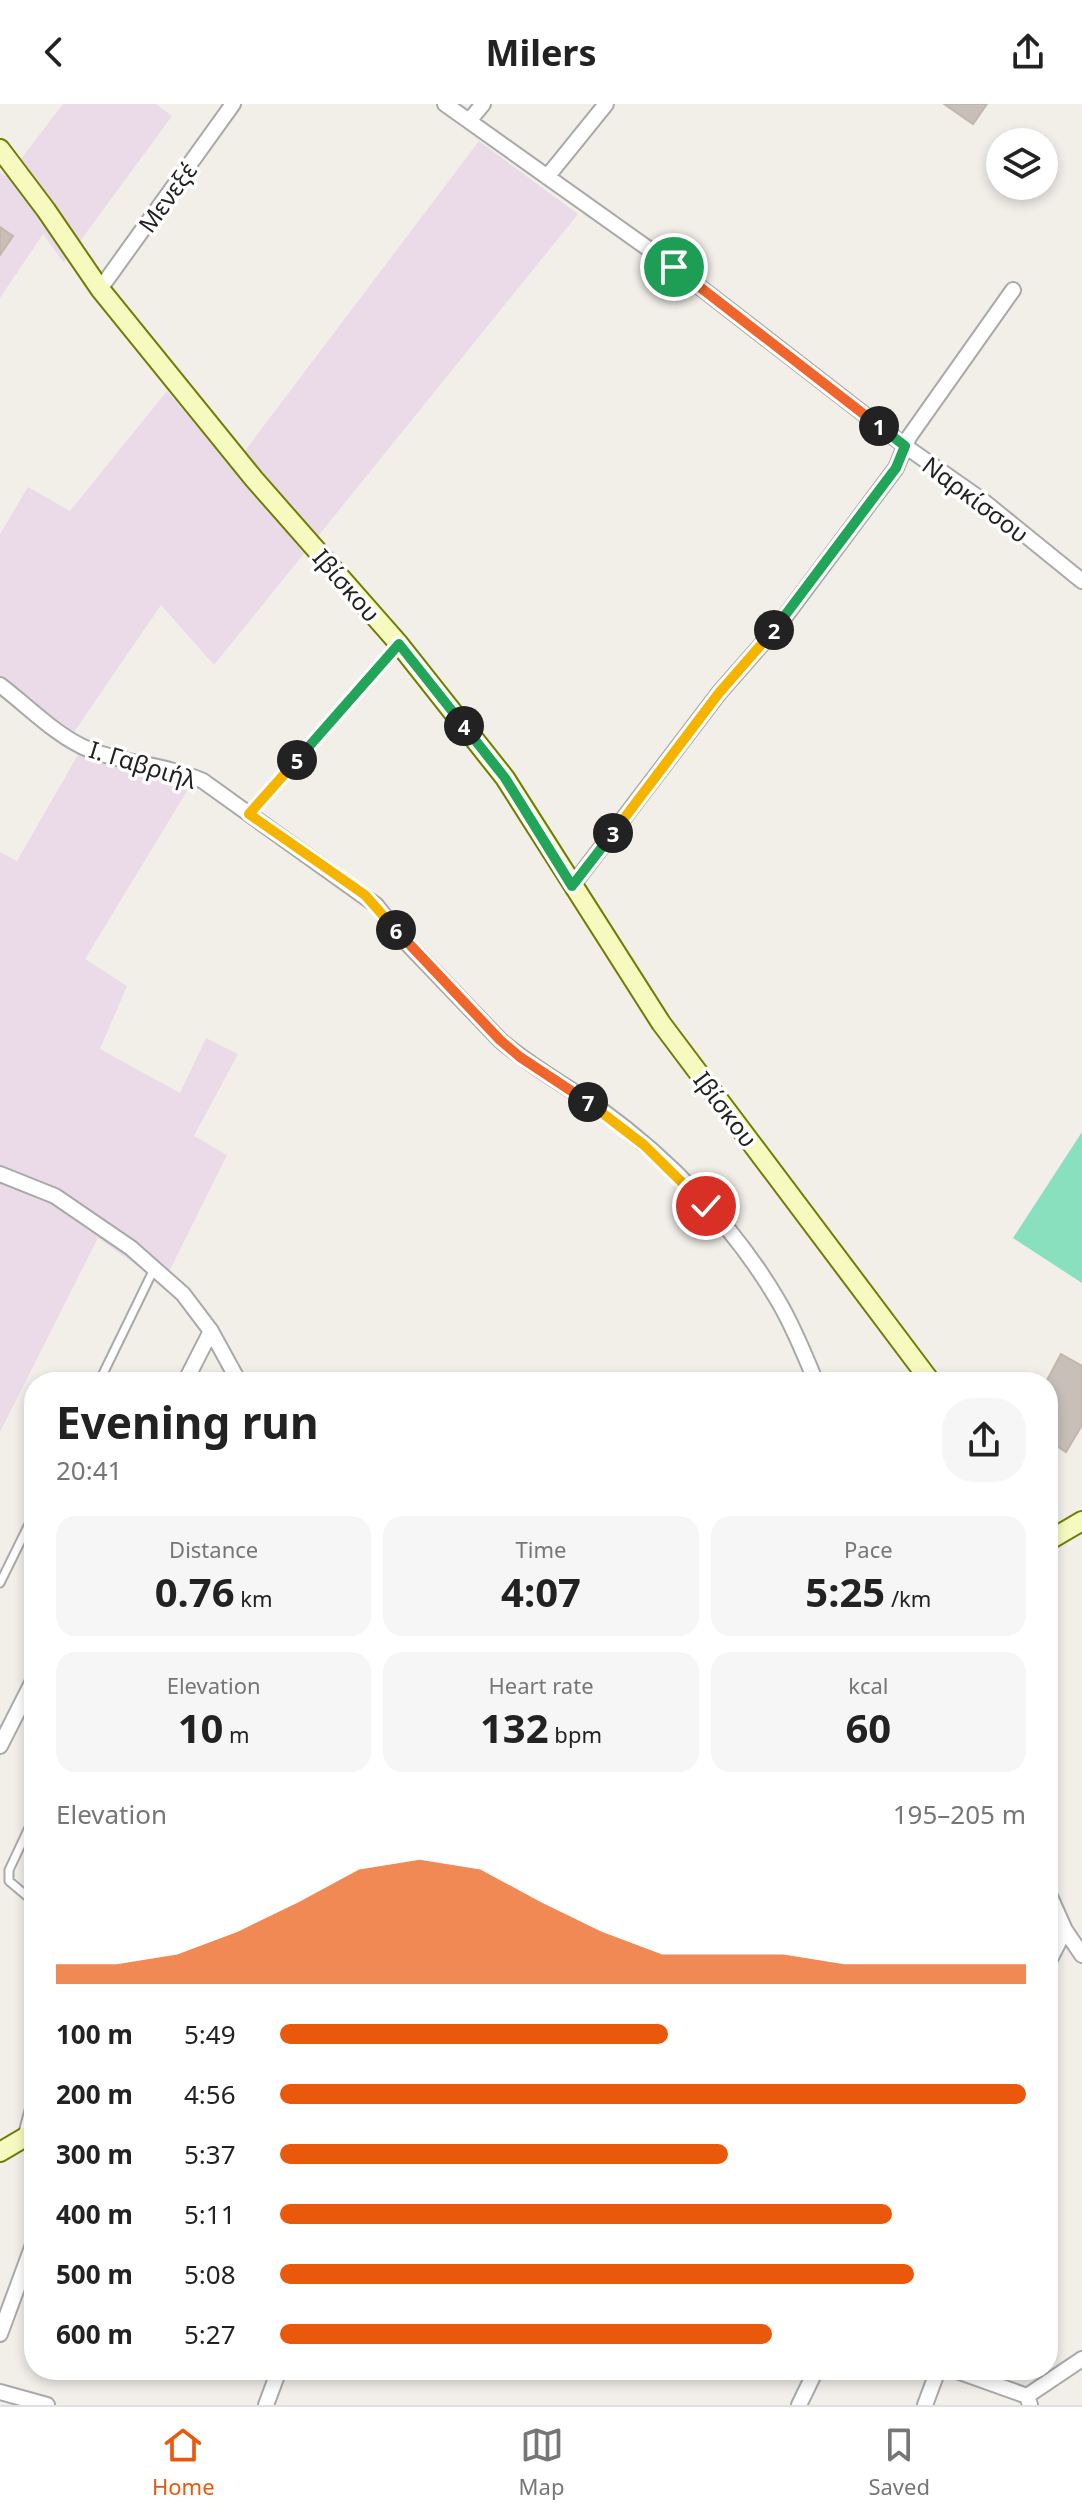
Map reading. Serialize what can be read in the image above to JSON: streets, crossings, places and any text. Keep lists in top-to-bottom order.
{
  "streets": {
    "street": [
      "Μενεξέ",
      "Ναρκίσσου",
      "Ιβίσκου",
      "Ι. Γαβριήλ"
    ]
  },
  "crossings": [
    ["Μενεξέ", "Ιβίσκου"]
  ],
  "page": {
    "header": "Milers",
    "pins": [
      "1",
      "2",
      "4",
      "5",
      "3",
      "6",
      "7"
    ],
    "heading": ["Evening run", "20:41"],
    "stats": [
      ["Distance", "0.76 km"],
      ["Time", "4:07"],
      ["Pace", "5:25 /km"],
      ["Elevation", "10 m"],
      ["Heart rate", "132 bpm"],
      ["kcal", "60"]
    ],
    "chart": ["Elevation", "195–205 m"],
    "list": [
      {
        "name": "100 m",
        "note": "5:49"
      },
      {
        "name": "200 m",
        "note": "4:56"
      },
      {
        "name": "300 m",
        "note": "5:37"
      },
      {
        "name": "400 m",
        "note": "5:11"
      },
      {
        "name": "500 m",
        "note": "5:08"
      },
      {
        "name": "600 m",
        "note": "5:27"
      }
    ],
    "tabs": ["Home", "Map", "Saved"]
  }
}
